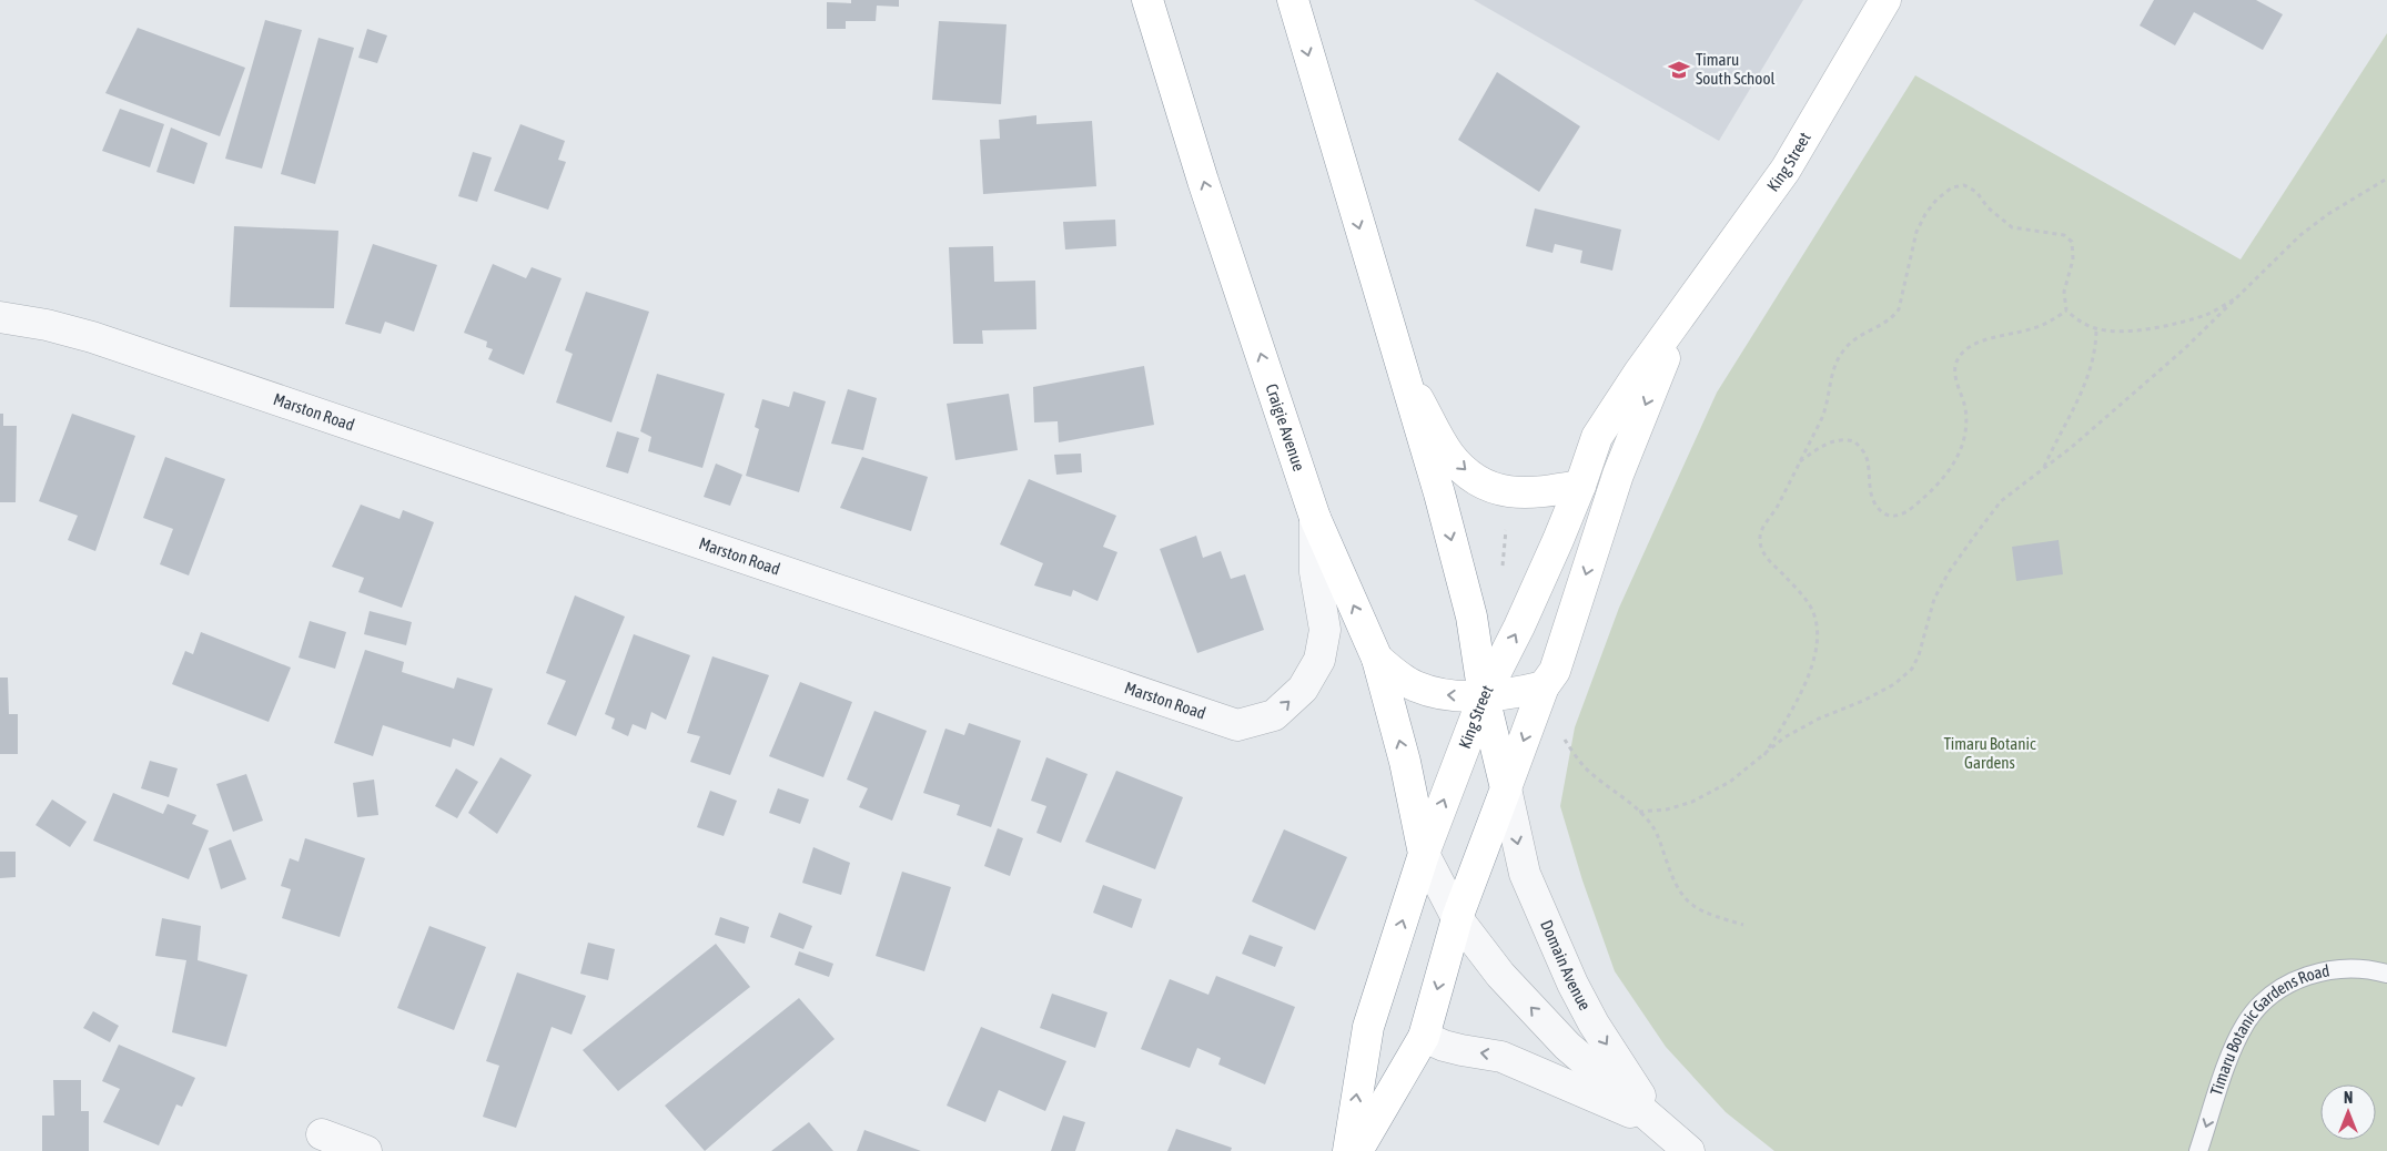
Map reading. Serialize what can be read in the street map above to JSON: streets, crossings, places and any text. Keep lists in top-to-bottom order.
{
  "streets": {
    "main road": ["King Street", "Craigie Avenue"],
    "street": ["Marston Road", "Domain Avenue"],
    "lane": ["Timaru Botanic Gardens Road"]
  },
  "crossings": [
    ["King Street", "Craigie Avenue"],
    ["King Street", "Domain Avenue"],
    ["Marston Road", "Craigie Avenue"],
    ["Craigie Avenue", "Domain Avenue"]
  ],
  "one_way": ["Marston Road", "Timaru Botanic Gardens Road"],
  "parks": ["Timaru Botanic Gardens"],
  "places": {
    "school or university": ["Timaru South School"]
  },
  "north": "top"
}
